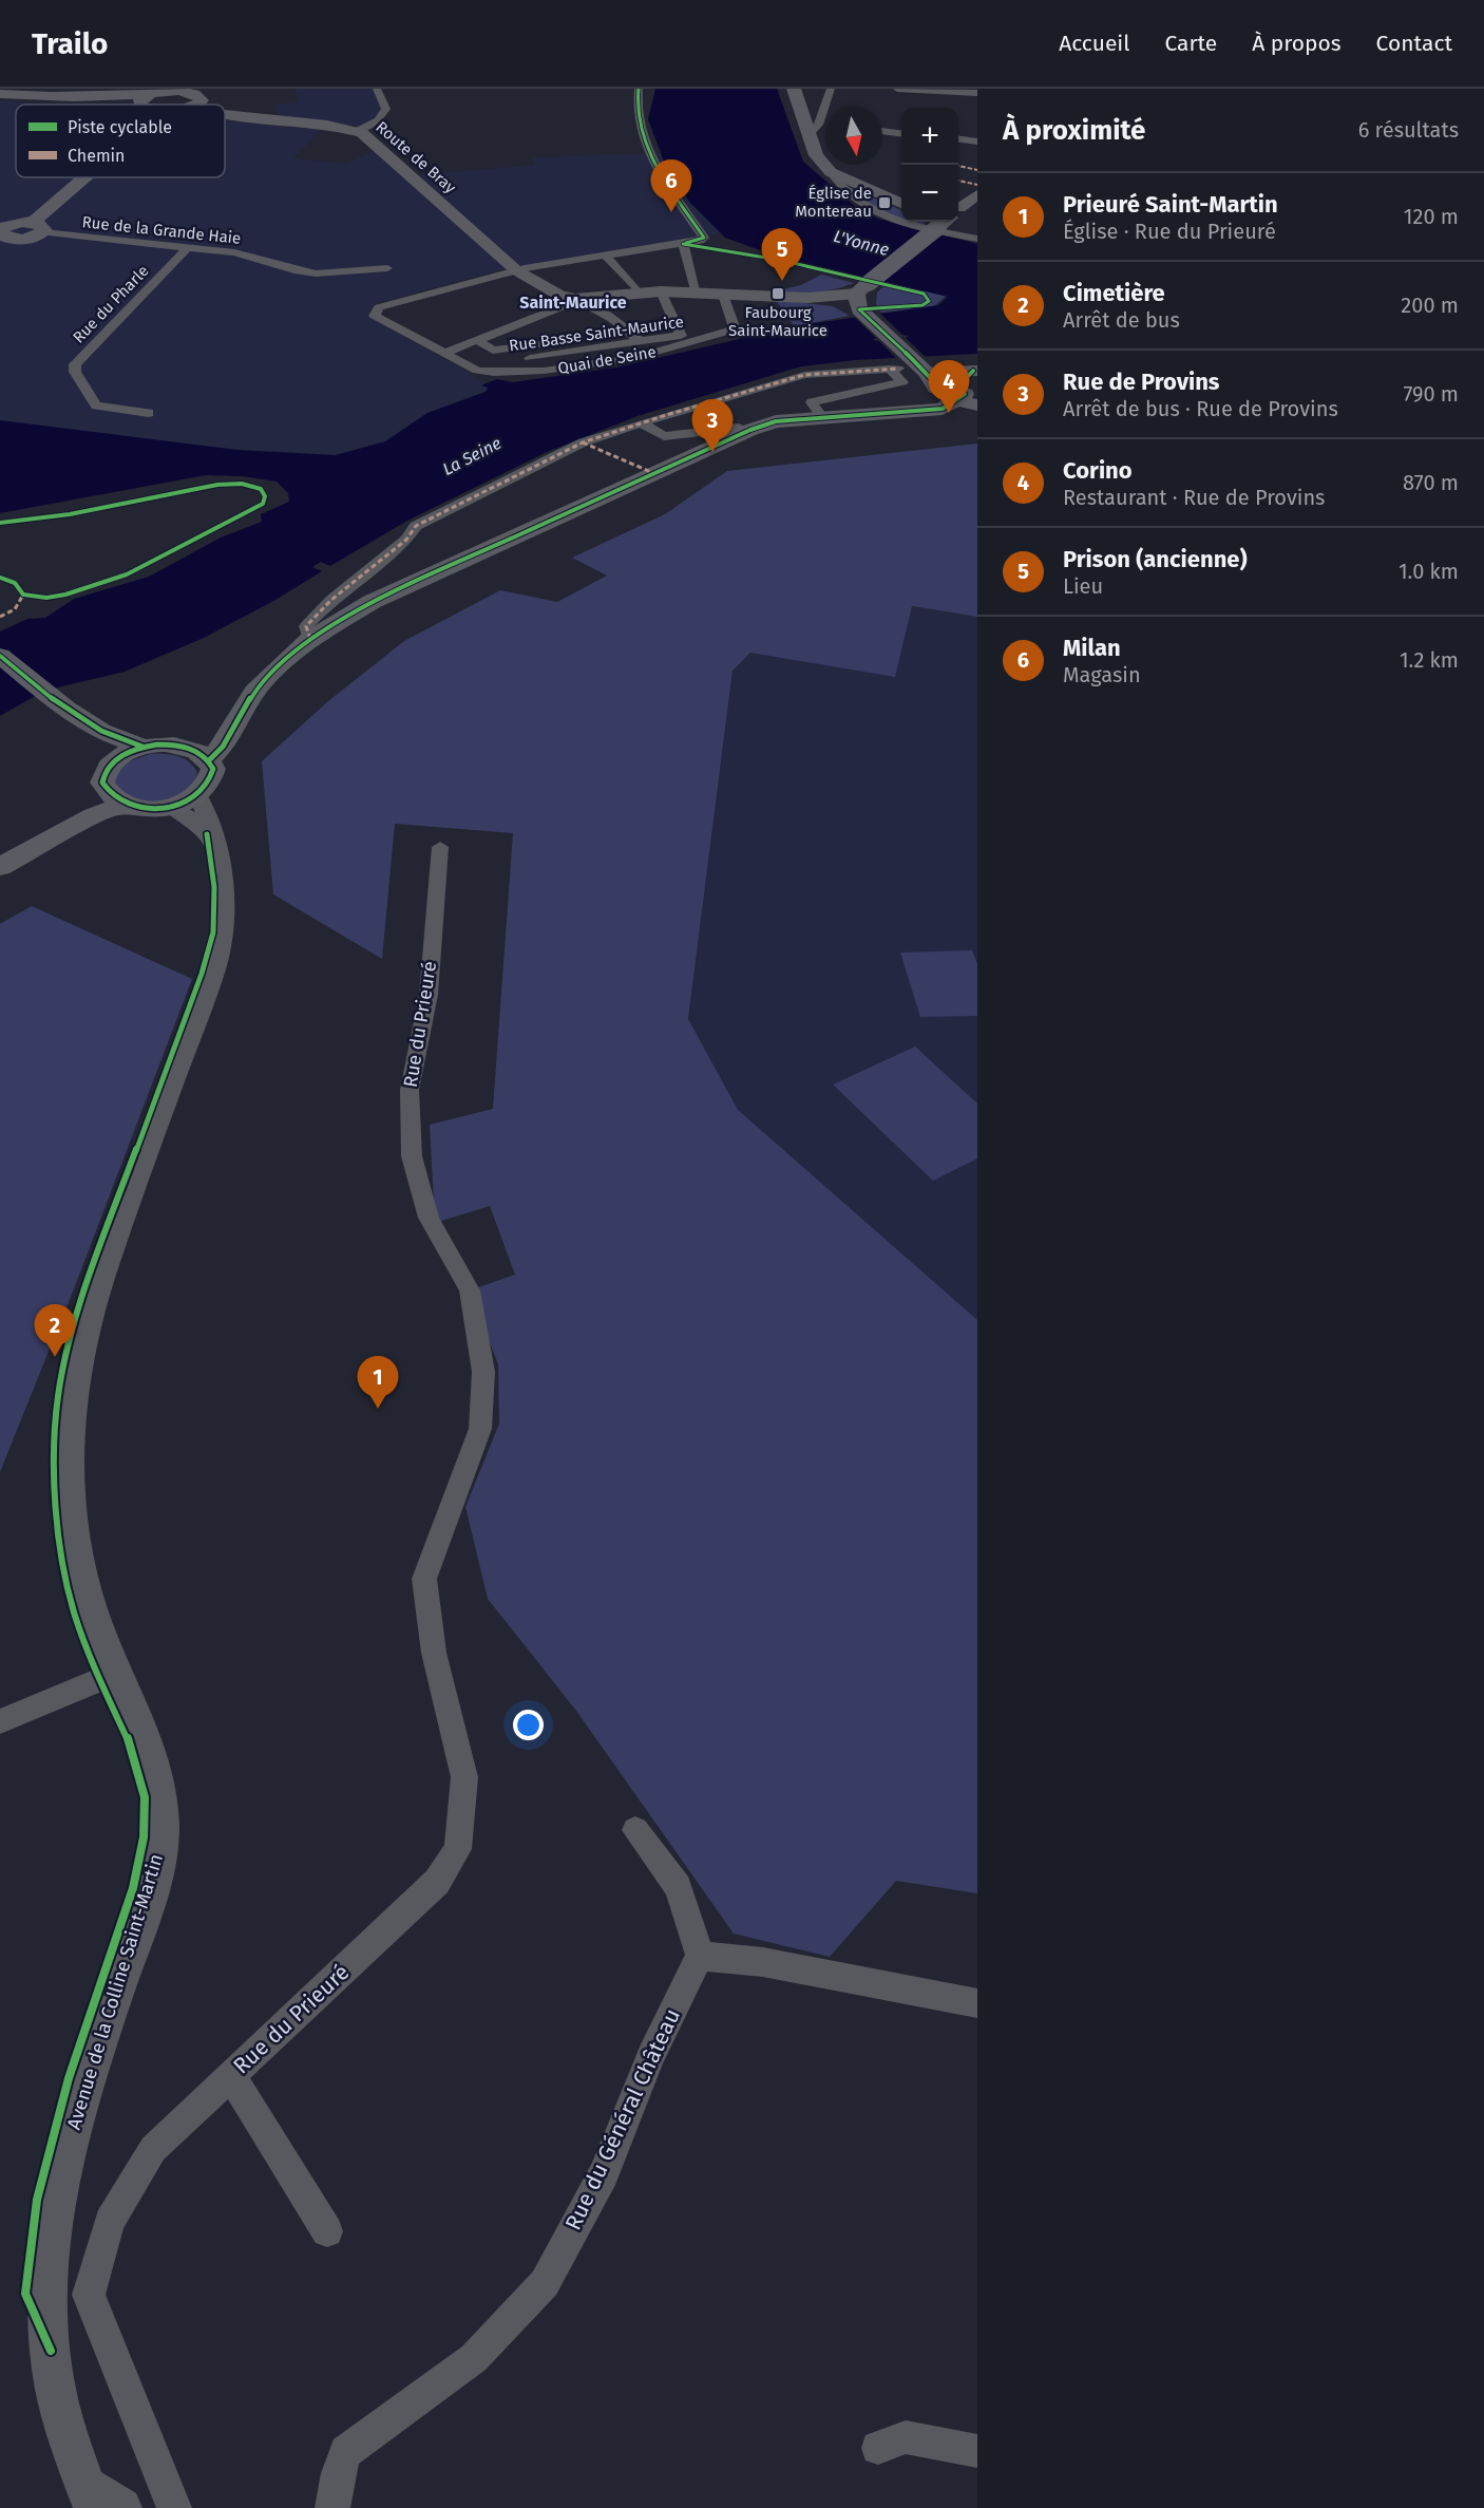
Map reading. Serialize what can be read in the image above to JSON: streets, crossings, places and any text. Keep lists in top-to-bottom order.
{
  "streets": {
    "main road": ["Route de Bray"],
    "street": [
      "Rue de la Grande Haie",
      "Rue du Pharle",
      "Rue Basse Saint-Maurice",
      "Quai de Seine",
      "Rue du Prieuré",
      "Avenue de la Colline Saint-Martin",
      "Rue du Général Château"
    ]
  },
  "crossings": [
    ["Rue de la Grande Haie", "Rue du Pharle"],
    ["Rue Basse Saint-Maurice", "Quai de Seine"]
  ],
  "districts": ["Saint-Maurice"],
  "water": ["L'Yonne", "La Seine"],
  "places": {
    "transit": ["Église de Montereau", "Faubourg Saint-Maurice"]
  },
  "legend": ["Piste cyclable", "Chemin"],
  "north": "bottom",
  "page": {
    "header": "Trailo",
    "nav": [
      "Accueil",
      "Carte",
      "À propos",
      "Contact"
    ],
    "heading": ["À proximité", "6 résultats"],
    "map_buttons": ["+", "−"],
    "pins": [
      "6",
      "5",
      "4",
      "3",
      "2",
      "1"
    ],
    "list": [
      {
        "mark": "1",
        "name": "Prieuré Saint-Martin",
        "note": "Église · Rue du Prieuré",
        "value": "120 m"
      },
      {
        "mark": "2",
        "name": "Cimetière",
        "note": "Arrêt de bus",
        "value": "200 m"
      },
      {
        "mark": "3",
        "name": "Rue de Provins",
        "note": "Arrêt de bus · Rue de Provins",
        "value": "790 m"
      },
      {
        "mark": "4",
        "name": "Corino",
        "note": "Restaurant · Rue de Provins",
        "value": "870 m"
      },
      {
        "mark": "5",
        "name": "Prison (ancienne)",
        "note": "Lieu",
        "value": "1.0 km"
      },
      {
        "mark": "6",
        "name": "Milan",
        "note": "Magasin",
        "value": "1.2 km"
      }
    ]
  }
}
